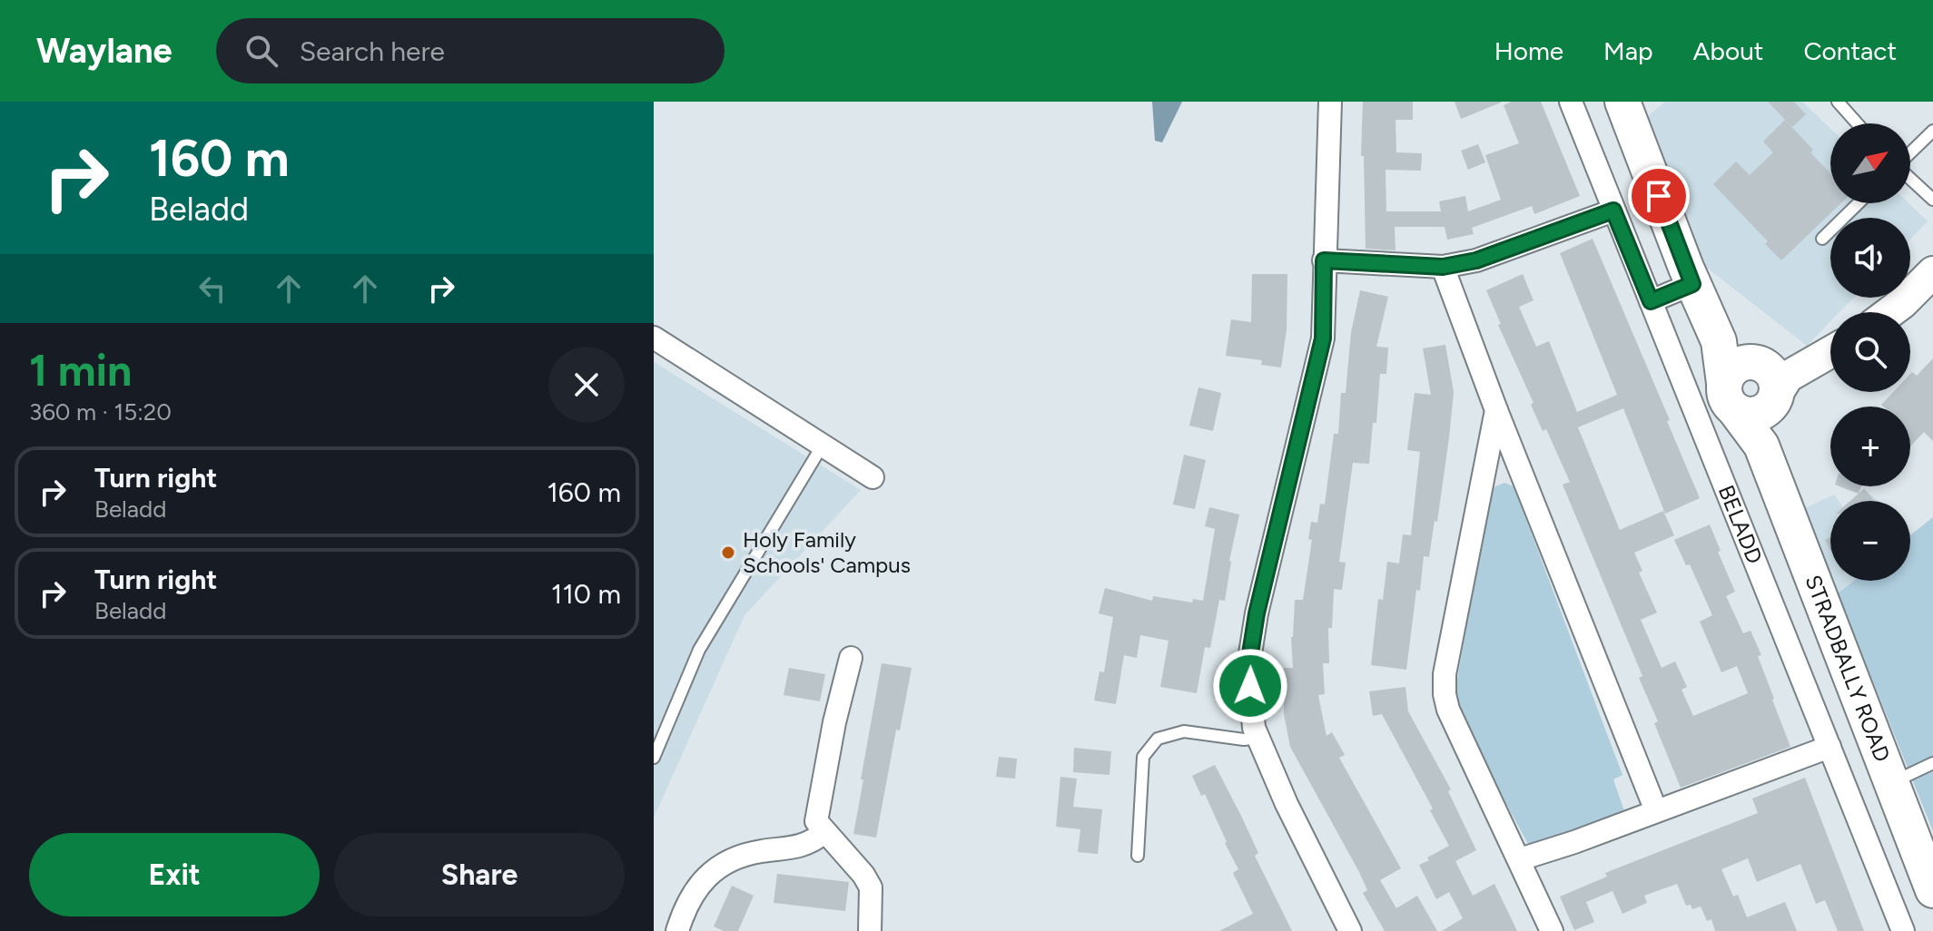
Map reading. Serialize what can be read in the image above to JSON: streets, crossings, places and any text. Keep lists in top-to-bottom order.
{
  "streets": {
    "main road": ["STRADBALLY ROAD"],
    "street": ["BELADD"]
  },
  "crossings": [
    ["BELADD", "STRADBALLY ROAD"]
  ],
  "places": ["Holy Family Schools' Campus"],
  "north": "top right",
  "page": {
    "header": "Waylane",
    "search": "Search here",
    "nav": [
      "Home",
      "Map",
      "About",
      "Contact"
    ],
    "turn": ["160 m", "Beladd"],
    "map_buttons": ["+", "−"],
    "heading": ["1 min", "360 m · 15:20"],
    "list": [
      {
        "name": "Turn right",
        "note": "Beladd",
        "value": "160 m"
      },
      {
        "name": "Turn right",
        "note": "Beladd",
        "value": "110 m"
      }
    ],
    "buttons": ["Exit", "Share"]
  }
}
